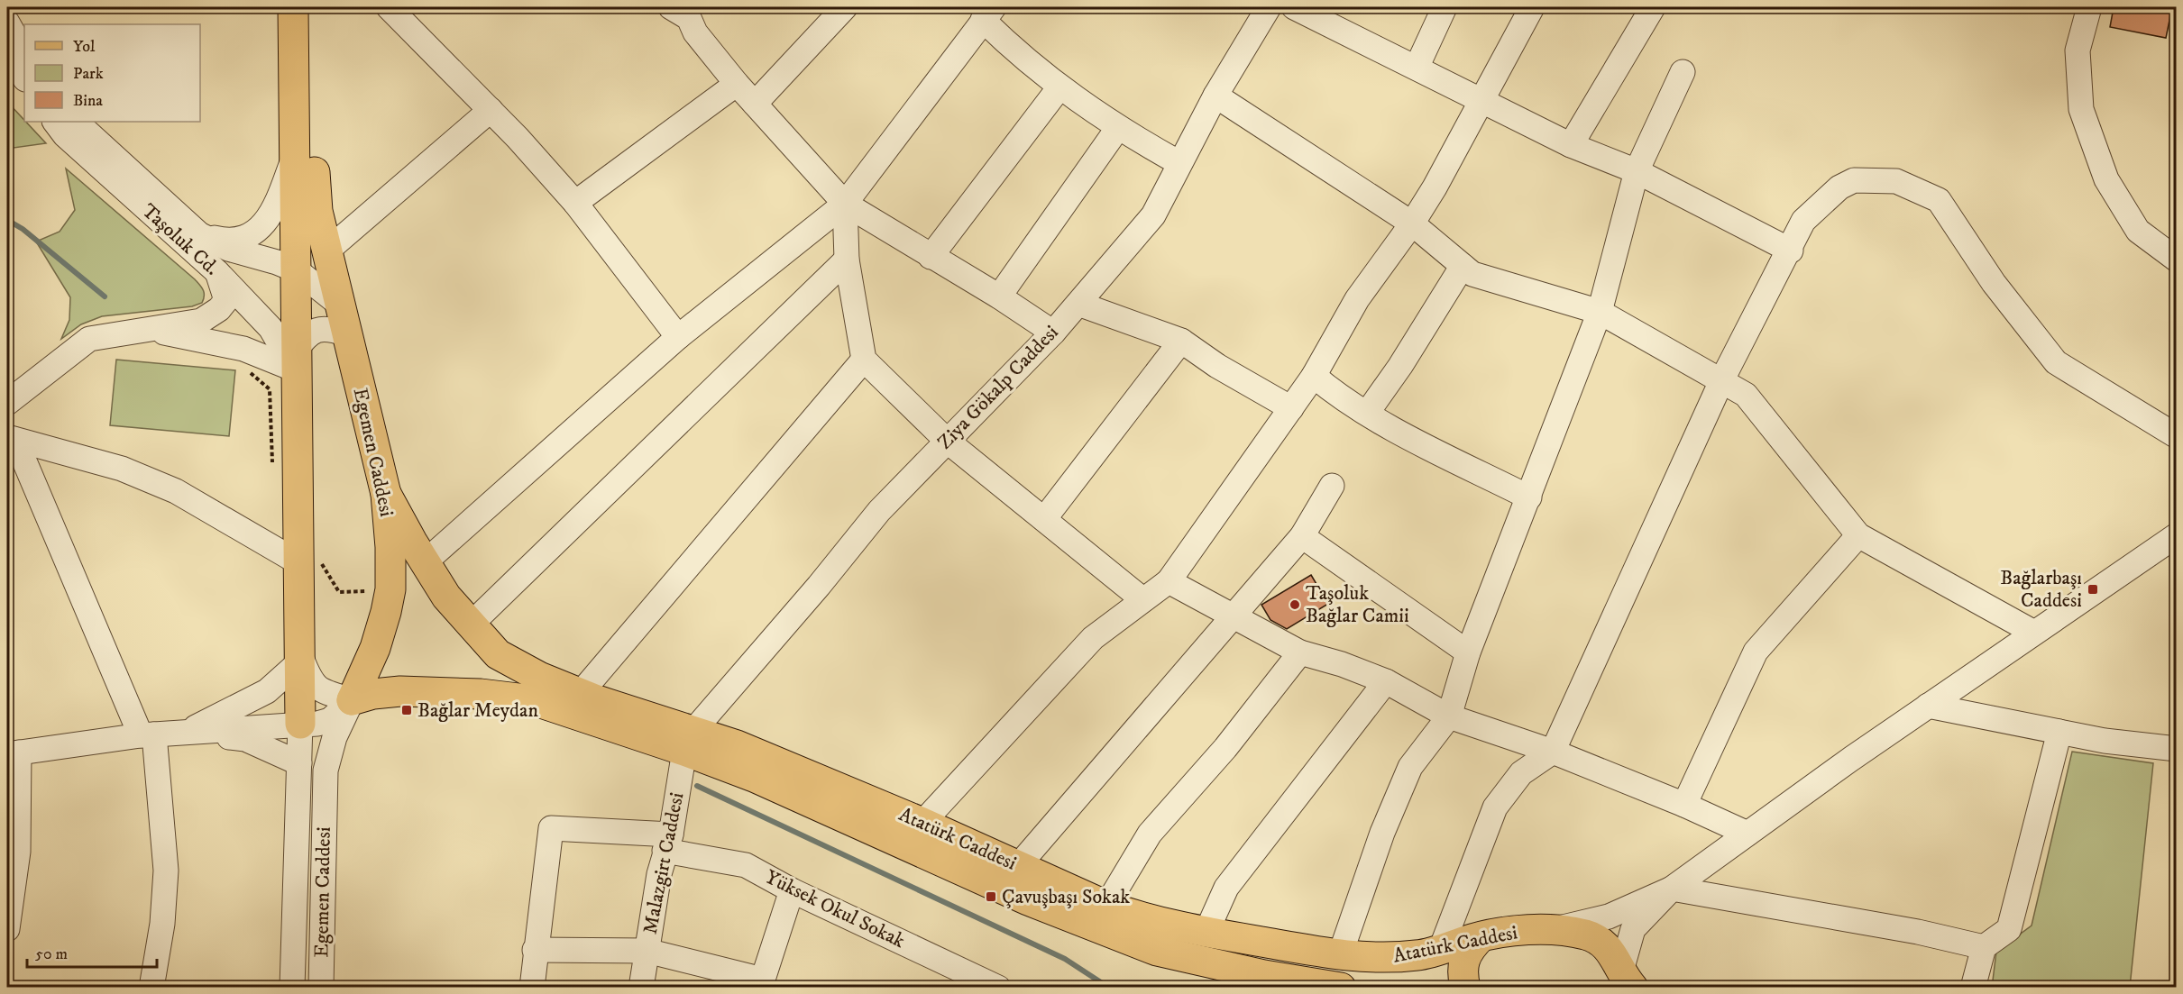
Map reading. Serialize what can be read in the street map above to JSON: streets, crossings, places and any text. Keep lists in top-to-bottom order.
{
  "streets": {
    "main road": ["Egemen Caddesi", "Atatürk Caddesi"],
    "street": [
      "Taşoluk Cd.",
      "Ziya Gökalp Caddesi",
      "Malazgirt Caddesi",
      "Yüksek Okul Sokak"
    ]
  },
  "crossings": [
    ["Taşoluk Cd.", "Egemen Caddesi"],
    ["Ziya Gökalp Caddesi", "Atatürk Caddesi"],
    ["Ziya Gökalp Caddesi", "Malazgirt Caddesi"],
    ["Egemen Caddesi", "Atatürk Caddesi"],
    ["Atatürk Caddesi", "Malazgirt Caddesi"],
    ["Malazgirt Caddesi", "Yüksek Okul Sokak"]
  ],
  "places": {
    "transit": ["Bağlarbaşı Caddesi", "Bağlar Meydan", "Çavuşbaşı Sokak"],
    "other": ["Taşoluk Bağlar Camii"]
  },
  "legend": ["Yol", "Park", "Bina"],
  "scale_bar": "50 m"
}
